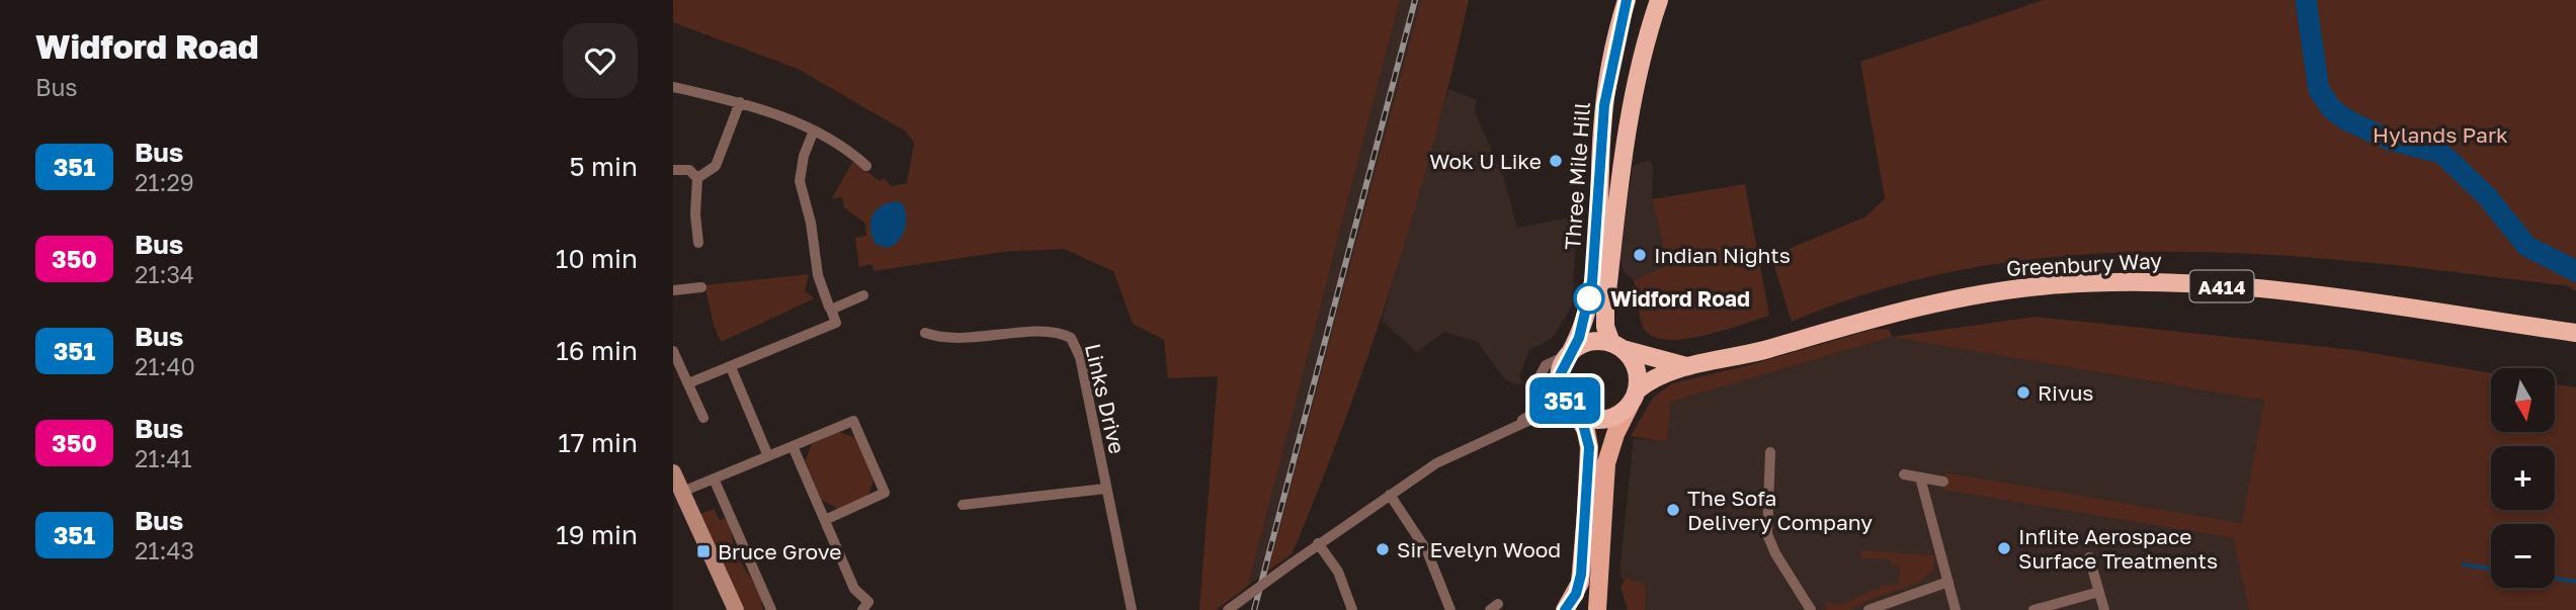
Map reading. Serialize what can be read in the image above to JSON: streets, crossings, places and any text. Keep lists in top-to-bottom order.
{
  "streets": {
    "highway": ["Three Mile Hill", "Greenbury Way", "A414"],
    "street": ["Links Drive"]
  },
  "crossings": [
    ["Three Mile Hill", "Greenbury Way"],
    ["Three Mile Hill", "A414"],
    ["Greenbury Way", "A414"]
  ],
  "parks": ["Hylands Park"],
  "places": {
    "other": [
      "Wok U Like",
      "Indian Nights",
      "Widford Road",
      "Rivus",
      "The Sofa Delivery Company",
      "Inflite Aerospace Surface Treatments",
      "Sir Evelyn Wood"
    ],
    "transit": ["Bruce Grove"]
  },
  "lines": ["bus line 351"],
  "north": "bottom",
  "page": {
    "heading": ["Widford Road", "Bus"],
    "on_map": "351",
    "list": [
      {
        "mark": "351",
        "name": "Bus",
        "note": "21:29",
        "value": "5 min"
      },
      {
        "mark": "350",
        "name": "Bus",
        "note": "21:34",
        "value": "10 min"
      },
      {
        "mark": "351",
        "name": "Bus",
        "note": "21:40",
        "value": "16 min"
      },
      {
        "mark": "350",
        "name": "Bus",
        "note": "21:41",
        "value": "17 min"
      },
      {
        "mark": "351",
        "name": "Bus",
        "note": "21:43",
        "value": "19 min"
      }
    ],
    "map_buttons": ["+", "−"]
  }
}
